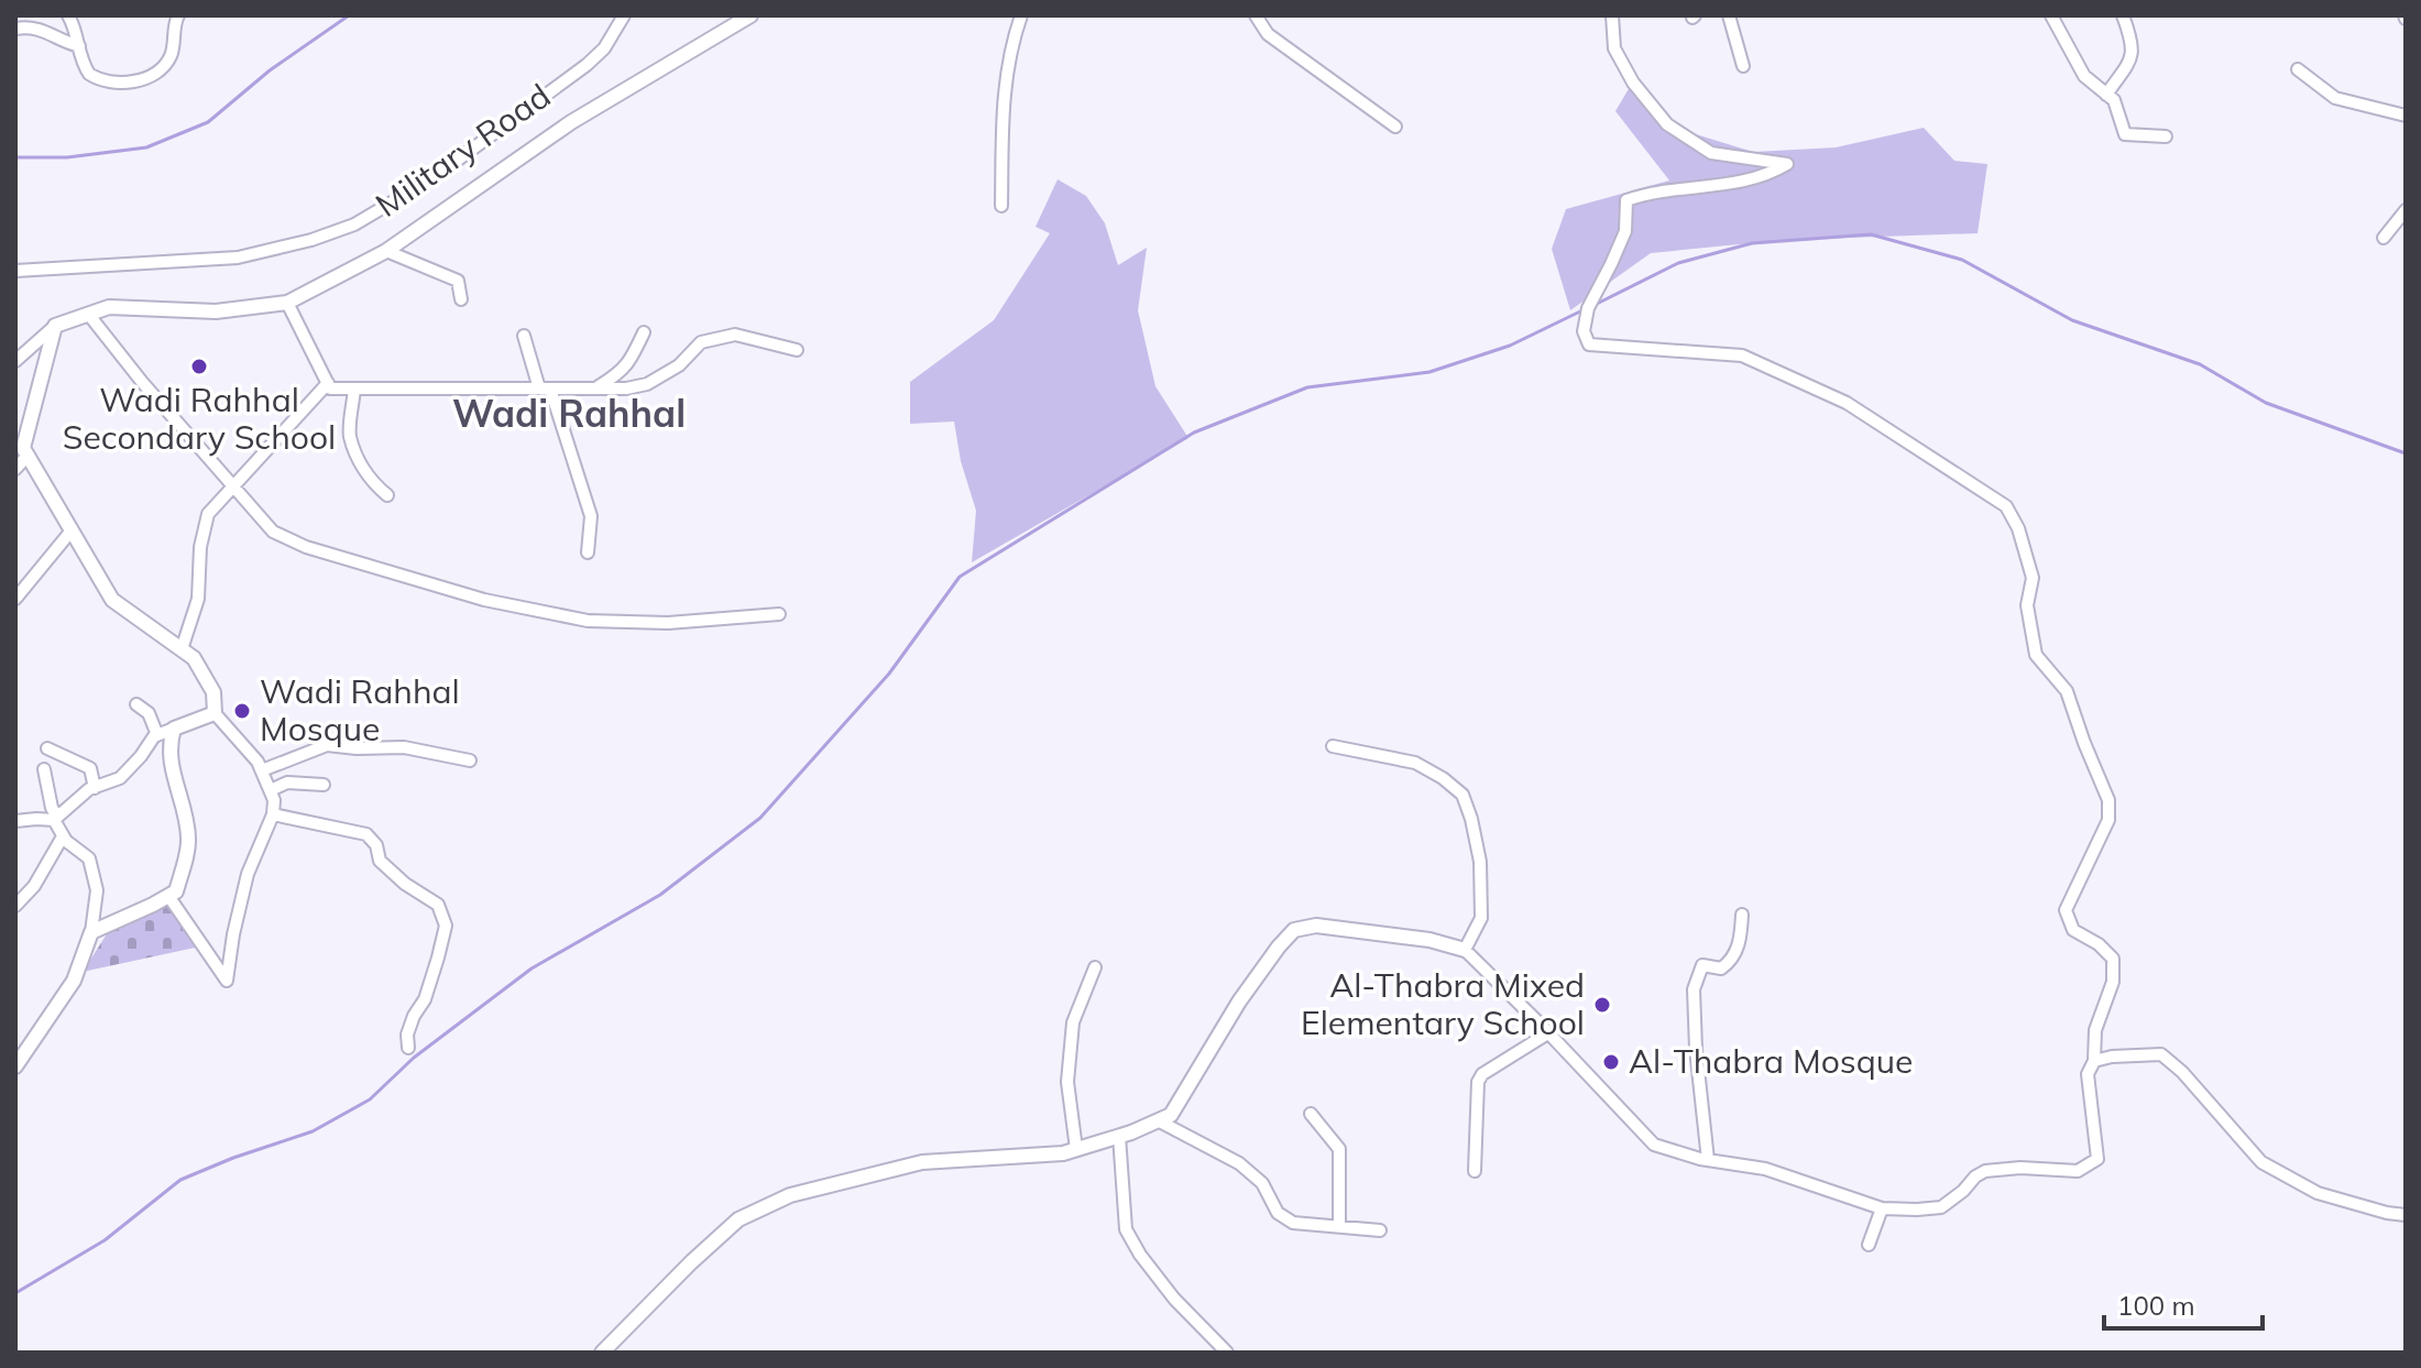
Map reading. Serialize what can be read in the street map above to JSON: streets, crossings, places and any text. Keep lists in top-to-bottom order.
{
  "streets": {
    "street": ["Military Road"]
  },
  "districts": ["Wadi Rahhal"],
  "places": [
    "Wadi Rahhal Secondary School",
    "Wadi Rahhal Mosque",
    "Al-Thabra Mixed Elementary School",
    "Al-Thabra Mosque"
  ],
  "scale_bar": "100 m"
}
